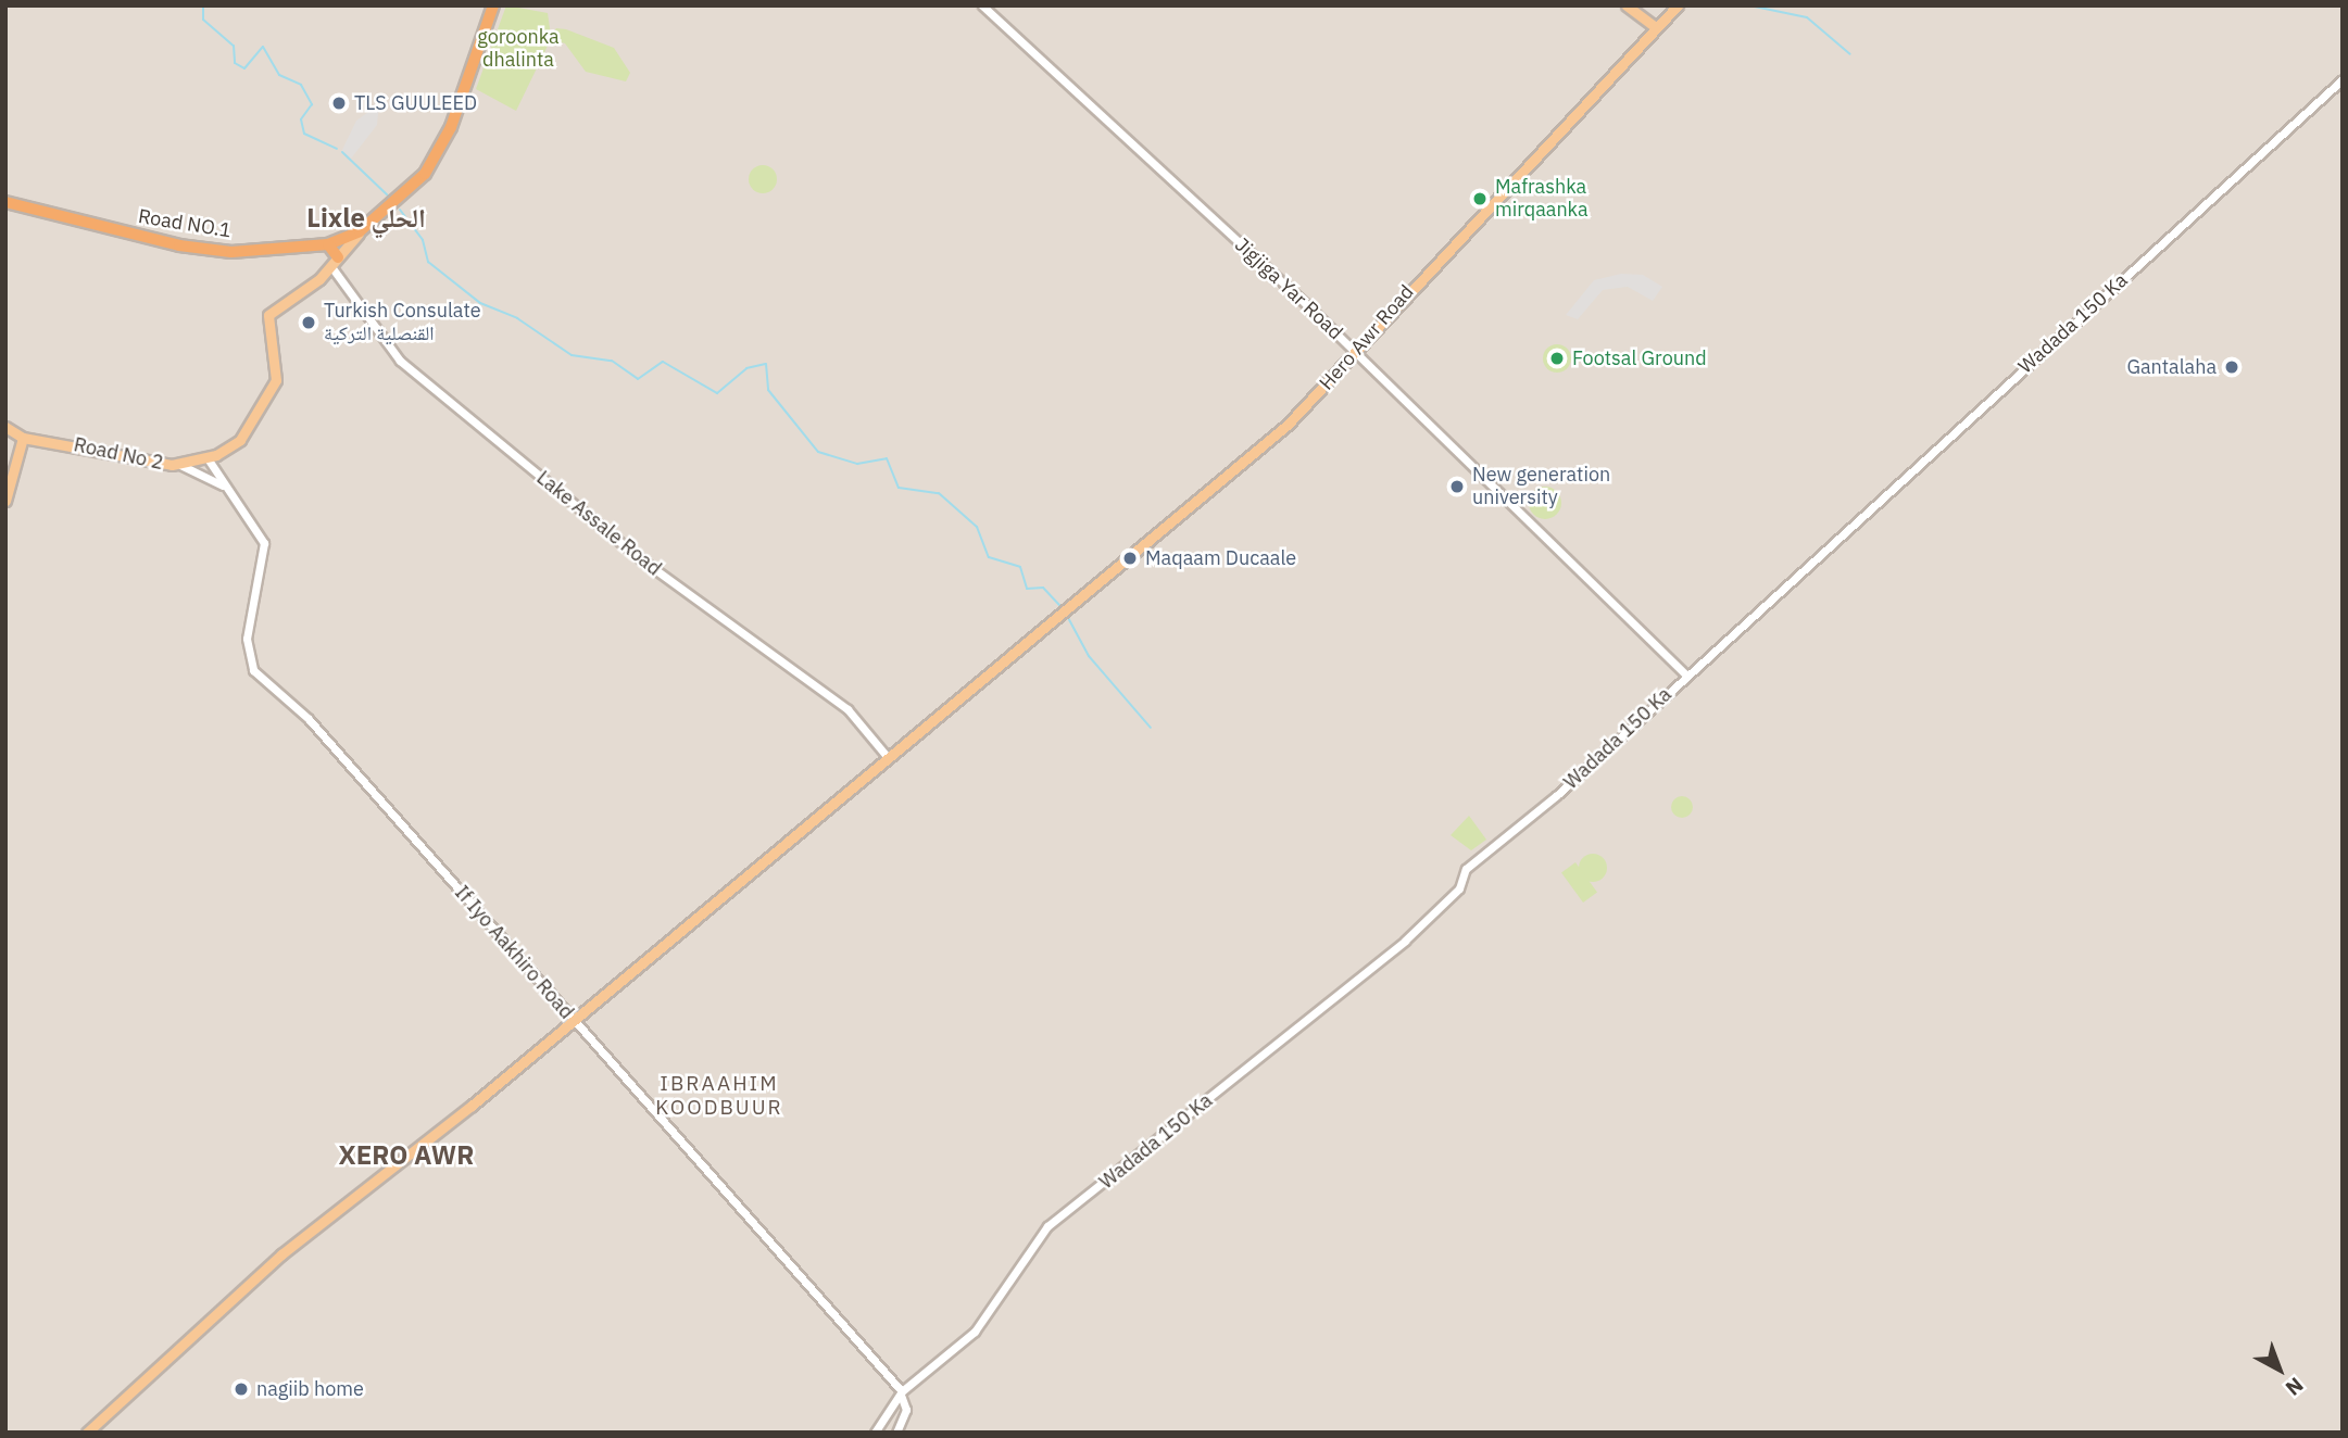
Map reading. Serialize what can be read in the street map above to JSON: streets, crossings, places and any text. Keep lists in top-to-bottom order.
{
  "streets": {
    "highway": ["Road NO.1"],
    "main road": ["Hero Awr Road", "Road No 2"],
    "street": [
      "Jigjiga Yar Road",
      "Wadada 150 Ka",
      "Lake Assale Road",
      "If Iyo Aakhiro Road"
    ]
  },
  "crossings": [
    ["Road NO.1", "Road No 2"],
    ["Jigjiga Yar Road", "Wadada 150 Ka"],
    ["Jigjiga Yar Road", "Hero Awr Road"],
    ["Wadada 150 Ka", "If Iyo Aakhiro Road"],
    ["Hero Awr Road", "Lake Assale Road"],
    ["Hero Awr Road", "If Iyo Aakhiro Road"],
    ["Road No 2", "Lake Assale Road"],
    ["Road No 2", "If Iyo Aakhiro Road"]
  ],
  "districts": ["Lixle الحلي", "IBRAAHIM KOODBUUR", "XERO AWR"],
  "parks": ["goroonka dhalinta"],
  "places": [
    "TLS GUULEED",
    "Mafrashka mirqaanka",
    "Turkish Consulate القنصلية التركية",
    "Footsal Ground",
    "Gantalaha",
    "New generation university",
    "Maqaam Ducaale",
    "nagiib home"
  ],
  "north": "bottom right"
}
